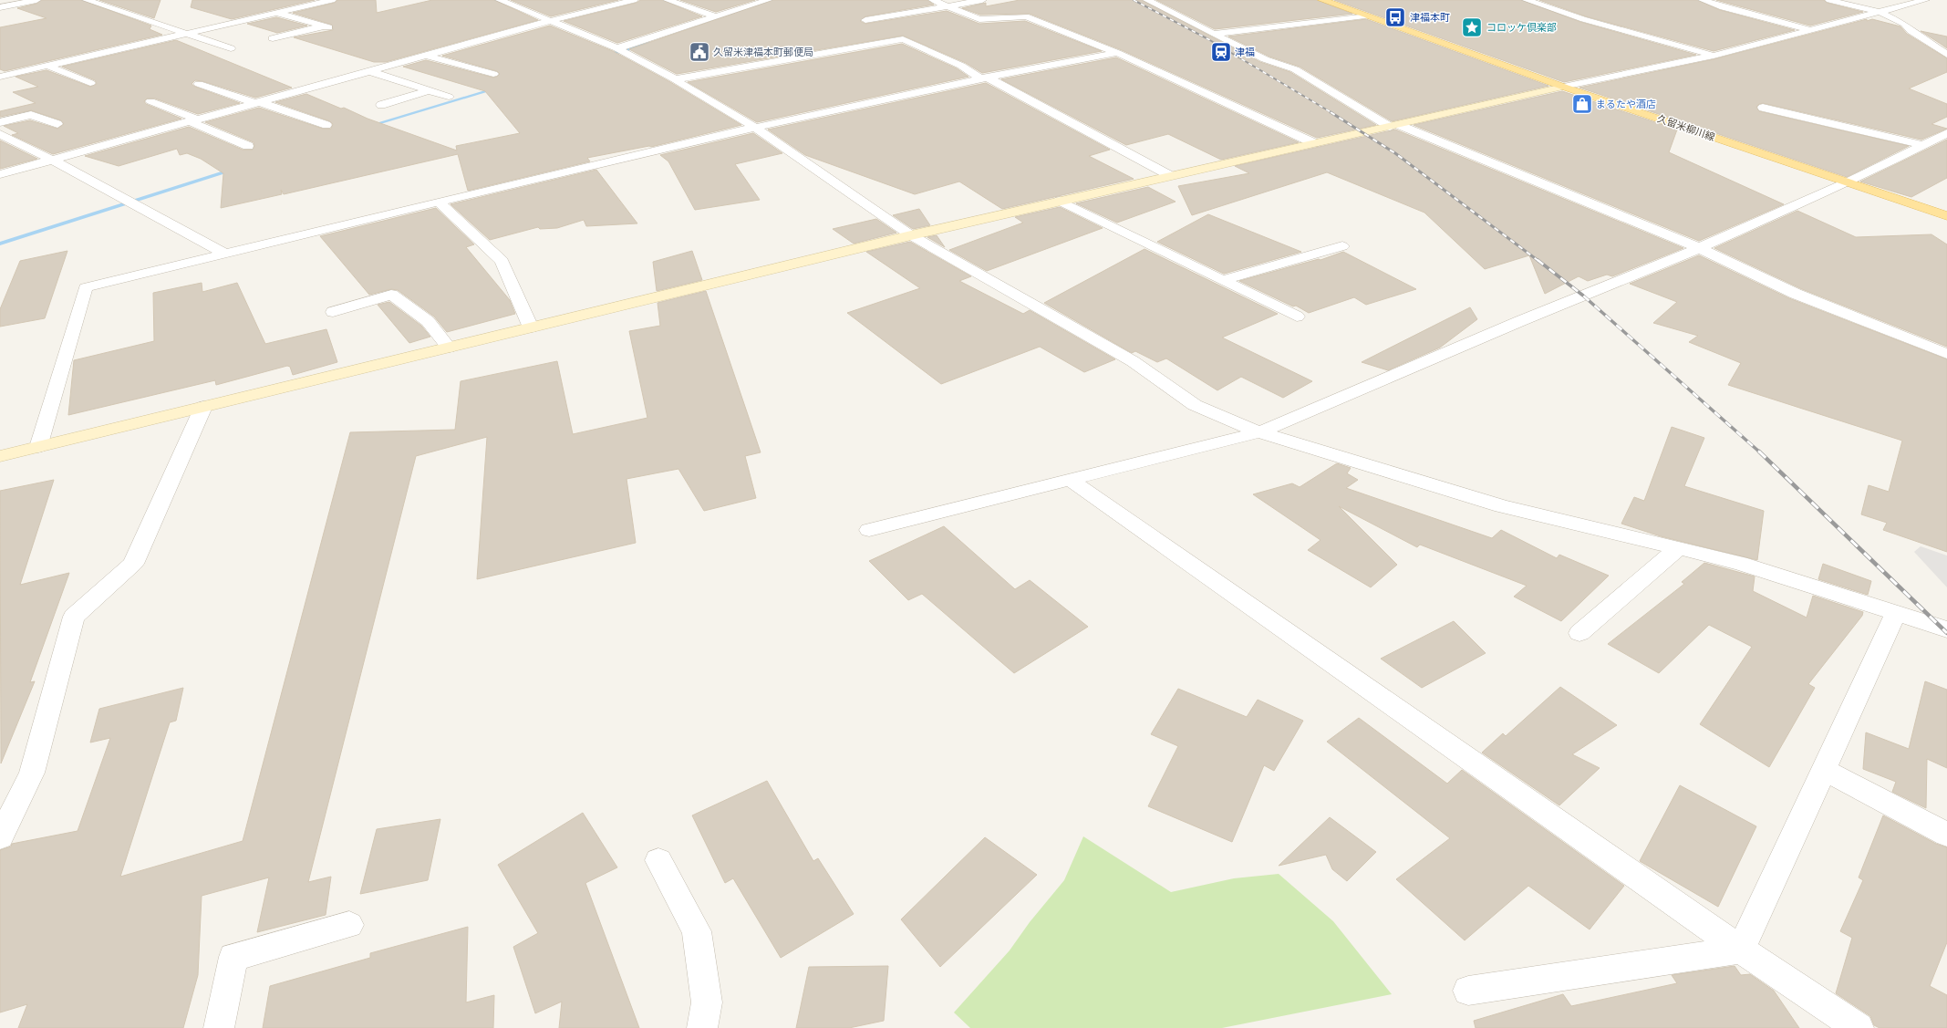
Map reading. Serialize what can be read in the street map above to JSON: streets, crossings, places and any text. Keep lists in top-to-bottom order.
{
  "streets": {
    "main road": ["久留米柳川線"]
  },
  "places": {
    "bus stop": ["津福本町"],
    "place": ["コロッケ倶楽部"],
    "public building": ["久留米津福本町郵便局"],
    "station": ["津福"],
    "shop": ["まるたや酒店"]
  }
}
